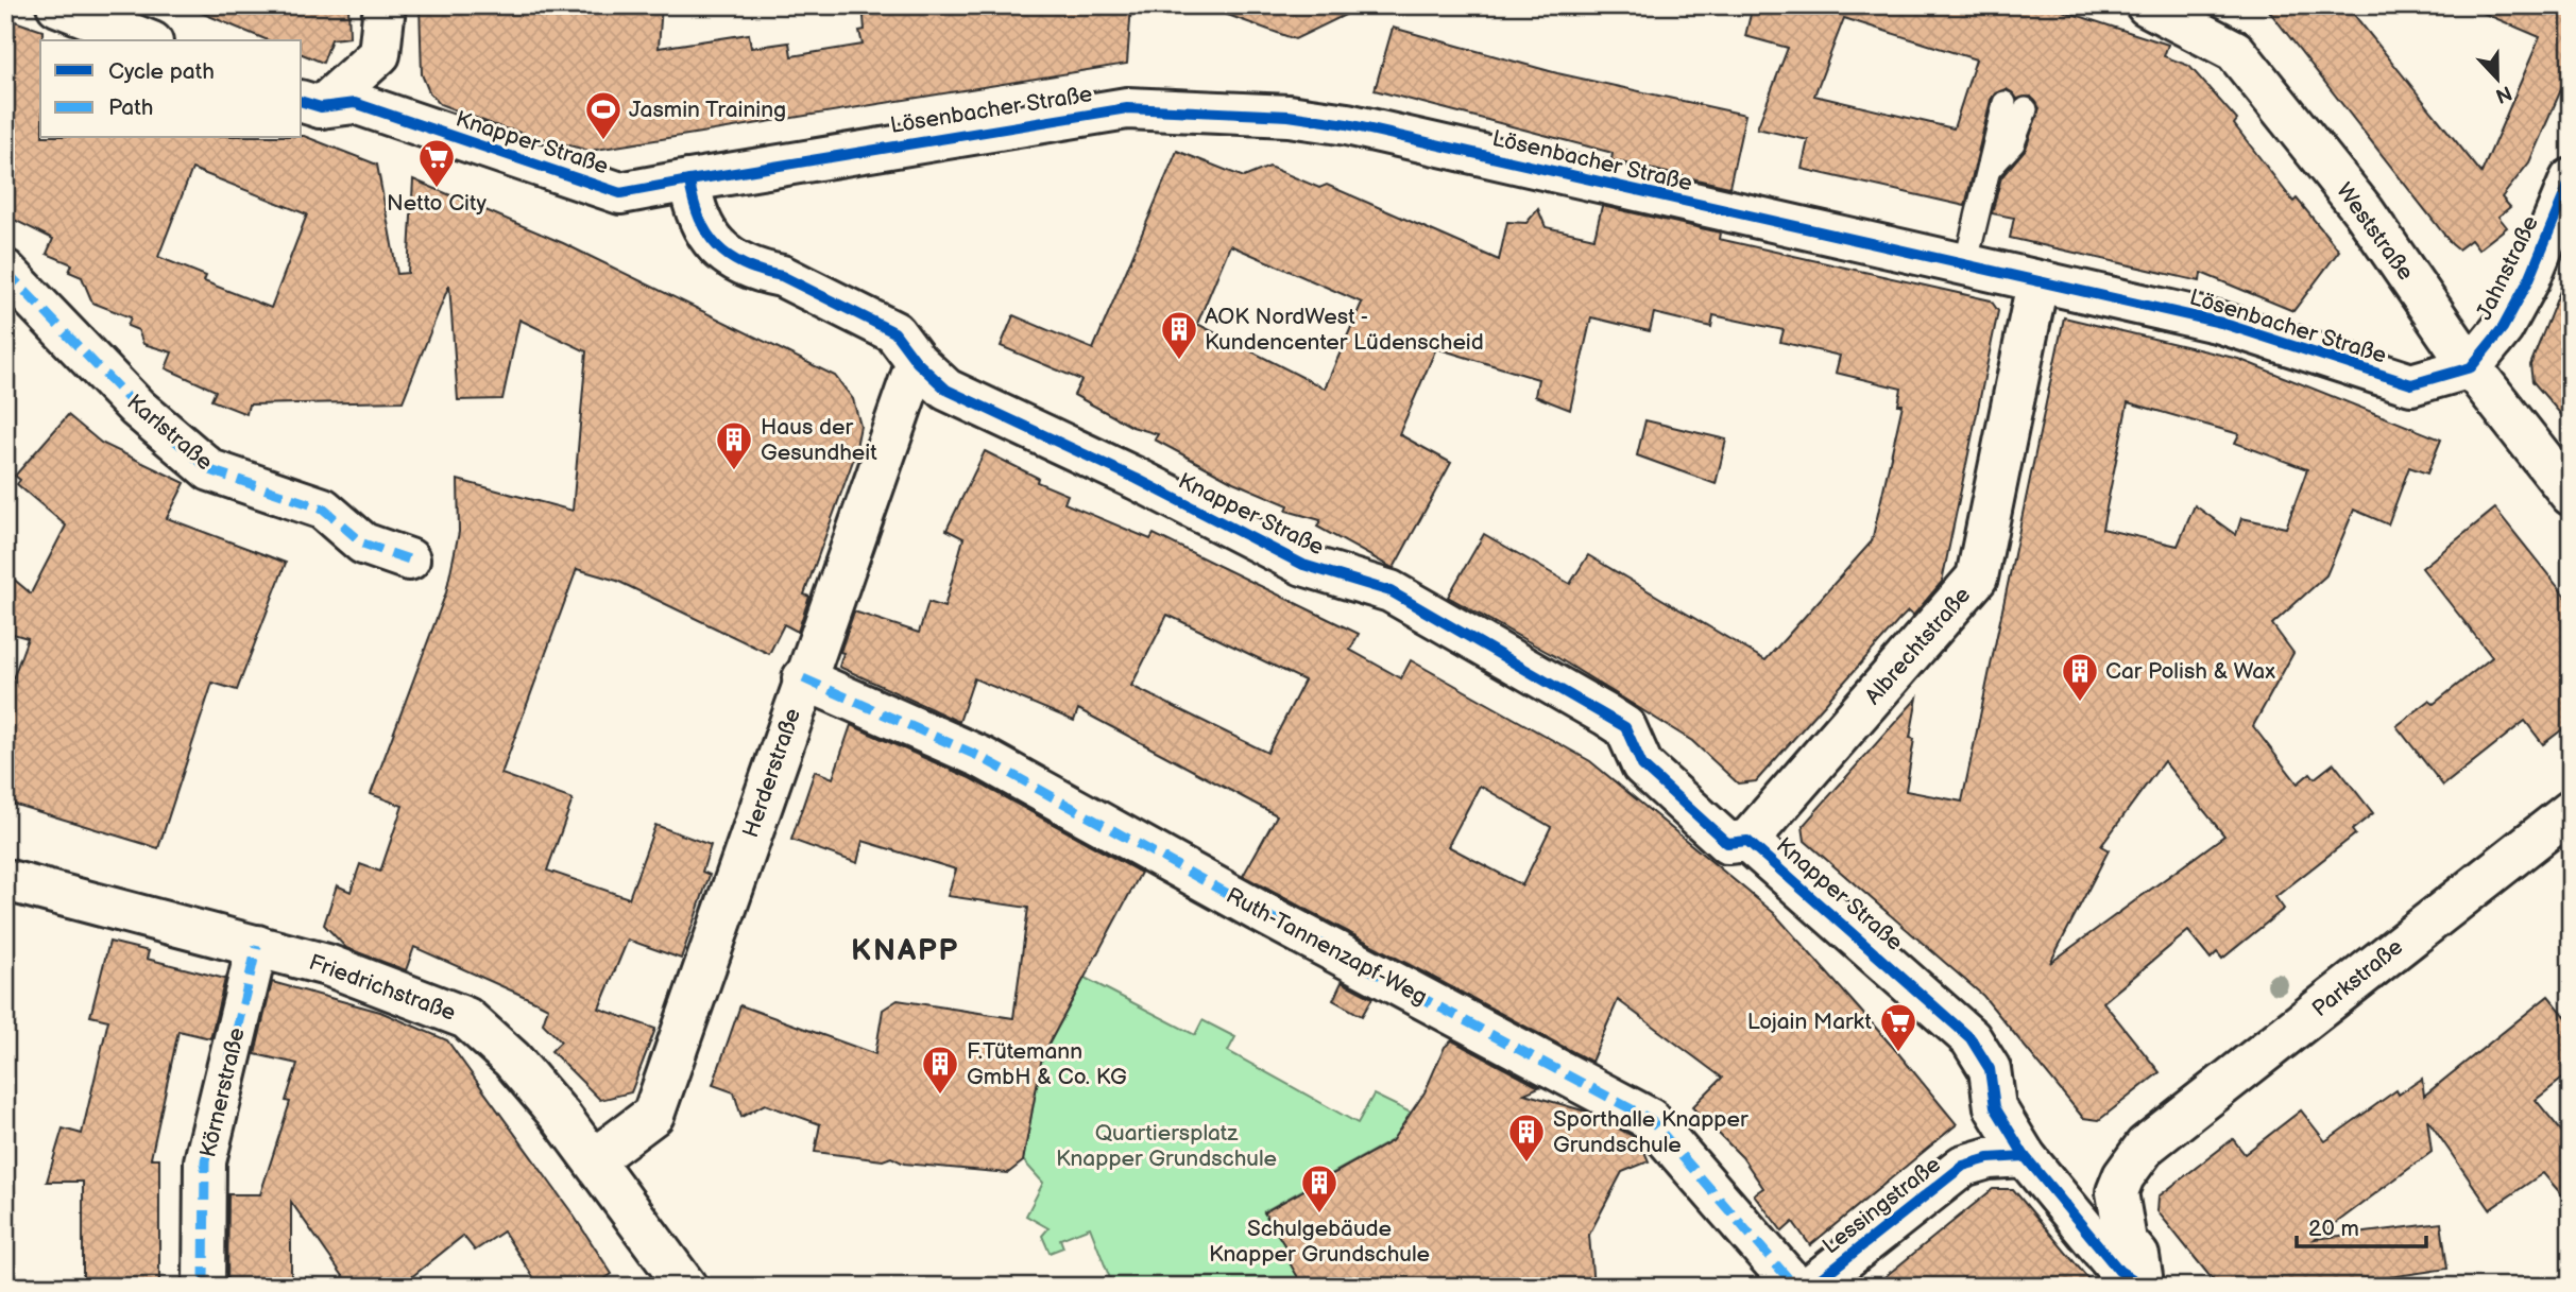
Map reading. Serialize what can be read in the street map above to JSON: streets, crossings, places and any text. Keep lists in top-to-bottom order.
{
  "streets": {
    "street": [
      "Lösenbacher Straße",
      "Knapper Straße",
      "Weststraße",
      "Jahnstraße",
      "Karlstraße",
      "Albrechtstraße",
      "Herderstraße",
      "Ruth-Tannenzapf-Weg",
      "Parkstraße",
      "Friedrichstraße",
      "Körnerstraße",
      "Lessingstraße"
    ]
  },
  "crossings": [
    ["Lösenbacher Straße", "Knapper Straße"],
    ["Lösenbacher Straße", "Weststraße"],
    ["Lösenbacher Straße", "Jahnstraße"],
    ["Lösenbacher Straße", "Albrechtstraße"],
    ["Knapper Straße", "Albrechtstraße"],
    ["Knapper Straße", "Herderstraße"],
    ["Knapper Straße", "Parkstraße"],
    ["Knapper Straße", "Lessingstraße"],
    ["Weststraße", "Jahnstraße"],
    ["Herderstraße", "Ruth-Tannenzapf-Weg"],
    ["Herderstraße", "Friedrichstraße"],
    ["Friedrichstraße", "Körnerstraße"]
  ],
  "districts": ["KNAPP"],
  "parks": ["Quartiersplatz Knapper Grundschule"],
  "places": {
    "sports": ["Jasmin Training"],
    "supermarket": ["Netto City", "Lojain Markt"],
    "building": [
      "AOK NordWest - Kundencenter Lüdenscheid",
      "Haus der Gesundheit",
      "Car Polish & Wax",
      "F.Tütemann GmbH & Co. KG",
      "Sporthalle Knapper Grundschule",
      "Schulgebäude Knapper Grundschule"
    ]
  },
  "legend": ["Cycle path", "Path"],
  "scale_bar": "20 m",
  "north": "bottom"
}
